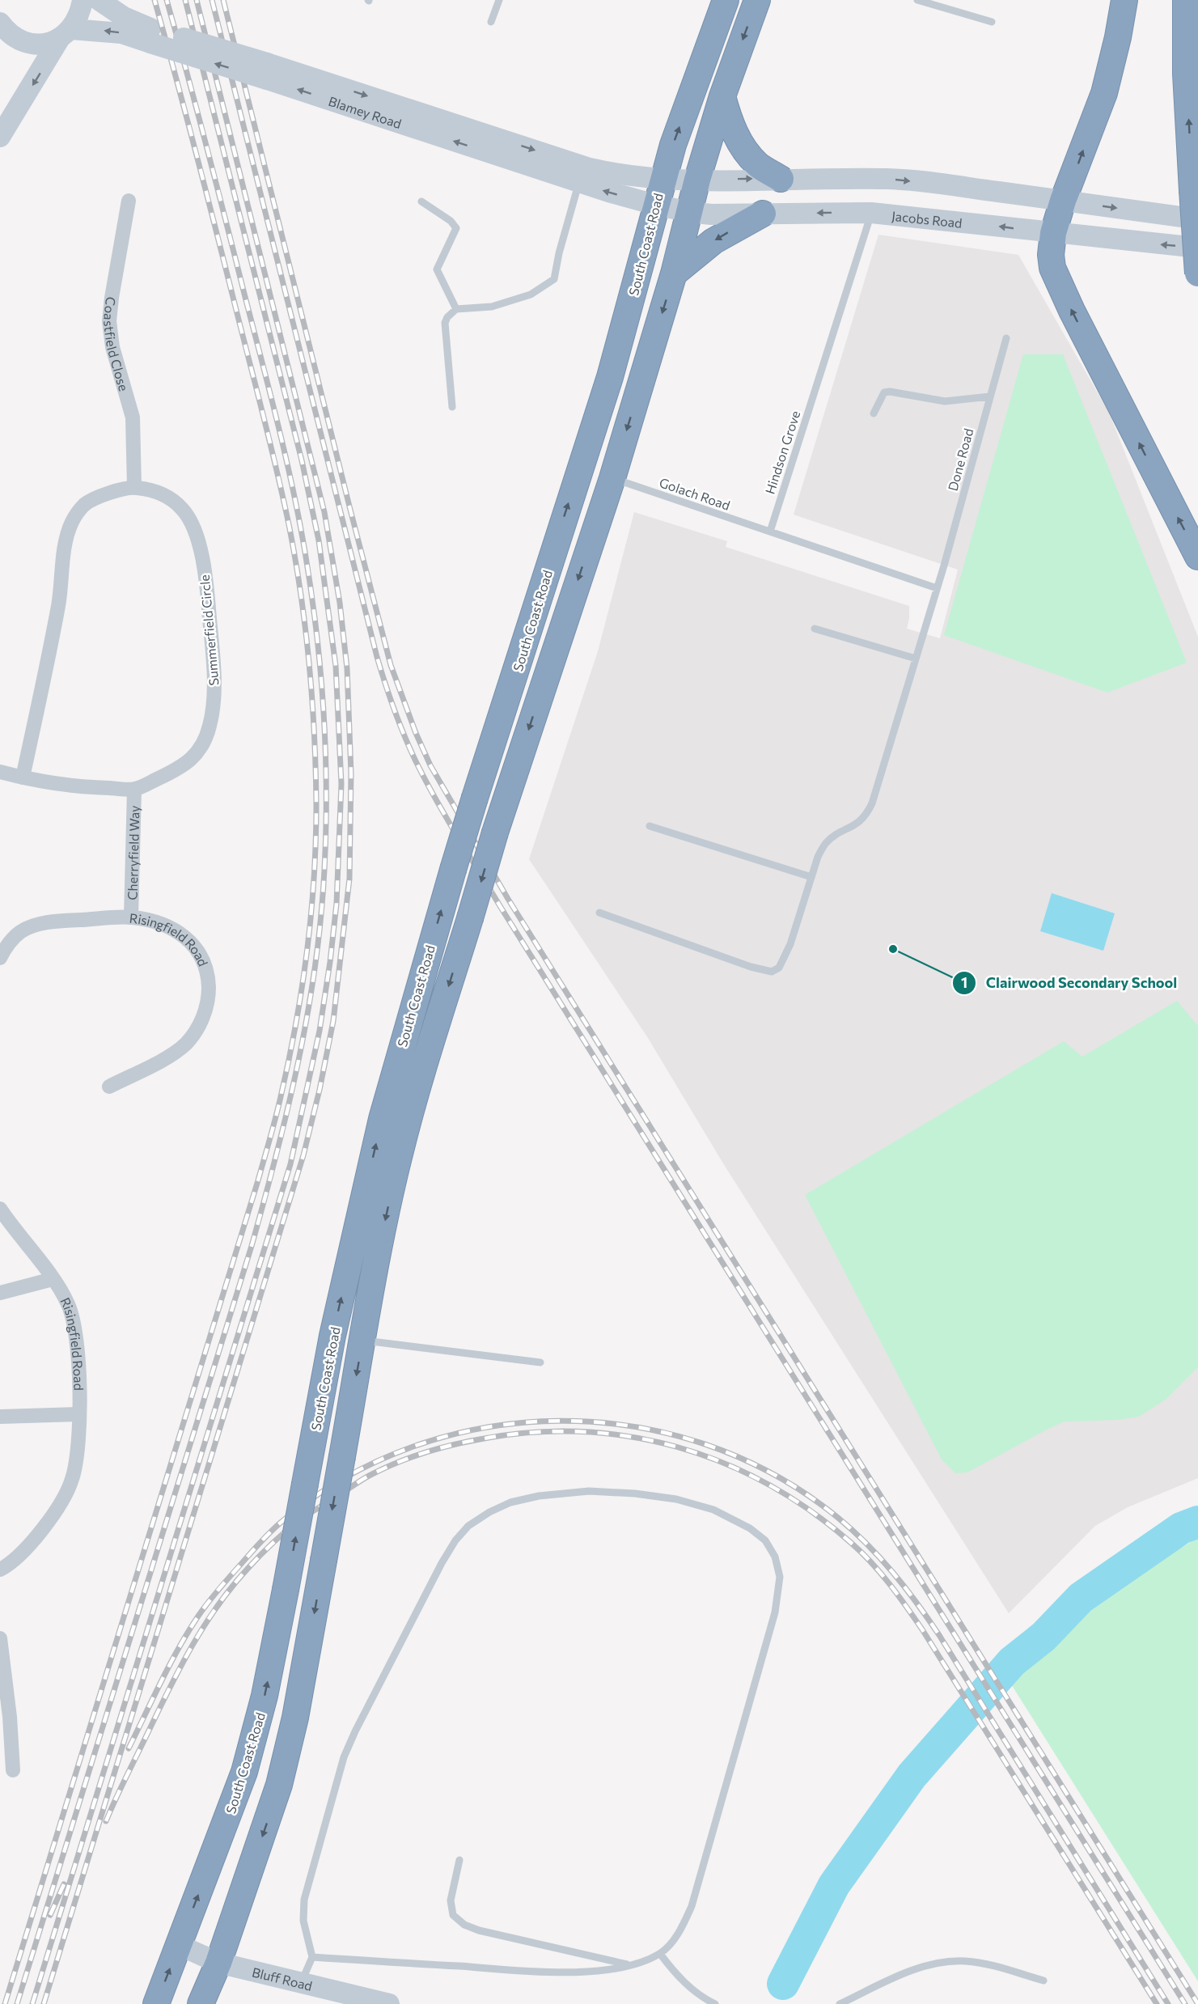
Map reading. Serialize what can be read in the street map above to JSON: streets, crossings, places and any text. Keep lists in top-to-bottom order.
{
  "streets": {
    "highway": ["South Coast Road"],
    "street": [
      "Blamey Road",
      "Jacobs Road",
      "Coastfield Close",
      "Summerfield Circle",
      "Cherryfield Way",
      "Risingfield Road",
      "Bluff Road"
    ],
    "lane": ["Hindson Grove", "Done Road", "Golach Road"]
  },
  "crossings": [
    ["Blamey Road", "Jacobs Road"],
    ["Blamey Road", "South Coast Road"],
    ["Jacobs Road", "South Coast Road"],
    ["Jacobs Road", "Hindson Grove"],
    ["South Coast Road", "Golach Road"],
    ["South Coast Road", "Bluff Road"],
    ["Coastfield Close", "Summerfield Circle"],
    ["Hindson Grove", "Golach Road"],
    ["Summerfield Circle", "Cherryfield Way"],
    ["Cherryfield Way", "Risingfield Road"]
  ],
  "places": ["Clairwood Secondary School"]
}
